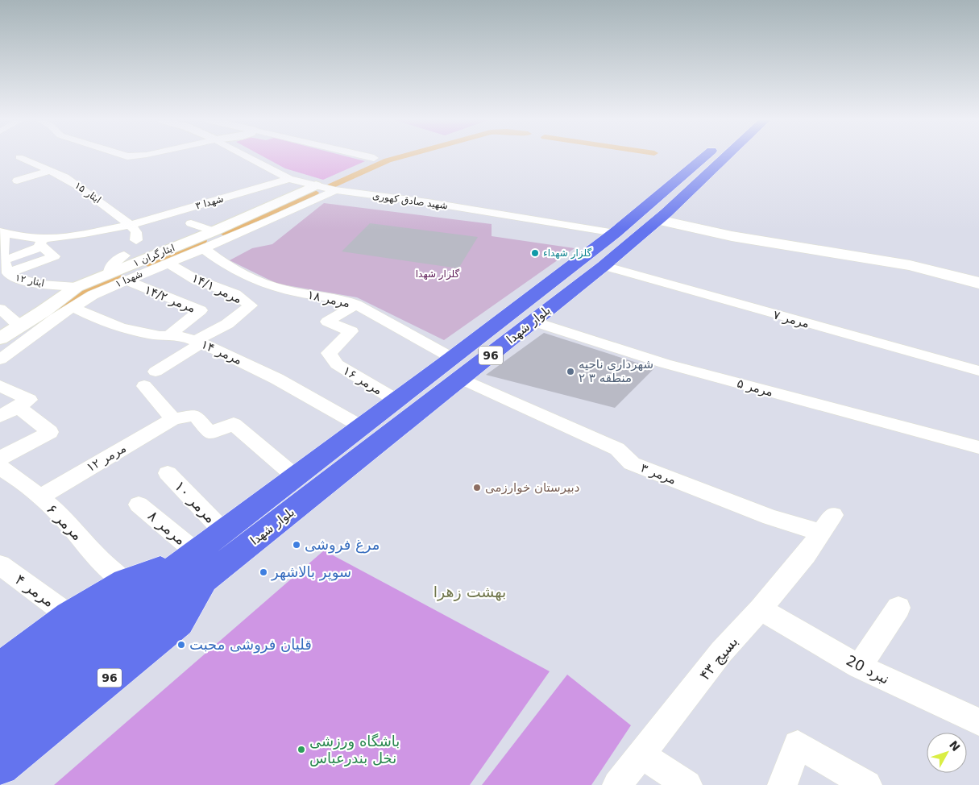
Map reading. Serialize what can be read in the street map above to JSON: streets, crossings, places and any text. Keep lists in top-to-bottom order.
{
  "streets": {
    "highway": ["بلوار شهدا", "96"],
    "street": [
      "ایثار ۱۵",
      "شهید صادق کهوری",
      "شهدا ۳",
      "ایثارگران ۱",
      "شهدا ۱",
      "ایثار ۱۲",
      "مرمر ۱۴/۱",
      "مرمر ۱۴/۲",
      "مرمر ۱۸",
      "مرمر ۷",
      "مرمر ۱۴",
      "مرمر ۱۶",
      "مرمر ۵",
      "مرمر ۱۲",
      "مرمر ۳",
      "مرمر ۱۰",
      "مرمر ۶",
      "مرمر ۸",
      "مرمر ۴",
      "بسیج ۴۳",
      "نبرد 20"
    ]
  },
  "crossings": [
    ["ایثار ۱۵", "شهدا ۳"],
    ["شهید صادق کهوری", "شهدا ۳"],
    ["شهید صادق کهوری", "ایثارگران ۱"],
    ["شهید صادق کهوری", "شهدا ۱"],
    ["شهید صادق کهوری", "بلوار شهدا"],
    ["ایثارگران ۱", "ایثار ۱۲"],
    ["شهدا ۱", "مرمر ۱۴/۱"],
    ["شهدا ۱", "مرمر ۱۴/۲"],
    ["شهدا ۱", "مرمر ۱۸"],
    ["شهدا ۱", "مرمر ۱۴"],
    ["مرمر ۱۴/۱", "مرمر ۱۴"],
    ["مرمر ۱۴/۲", "مرمر ۱۴"],
    ["مرمر ۱۸", "بلوار شهدا"],
    ["مرمر ۱۸", "مرمر ۱۶"],
    ["مرمر ۷", "بلوار شهدا"],
    ["بلوار شهدا", "مرمر ۱۴"],
    ["بلوار شهدا", "96"],
    ["بلوار شهدا", "مرمر ۱۶"],
    ["بلوار شهدا", "مرمر ۵"],
    ["بلوار شهدا", "مرمر ۱۲"],
    ["بلوار شهدا", "مرمر ۳"],
    ["بلوار شهدا", "مرمر ۱۰"],
    ["بلوار شهدا", "مرمر ۸"],
    ["96", "مرمر ۶"],
    ["96", "مرمر ۸"],
    ["96", "مرمر ۴"],
    ["مرمر ۱۲", "مرمر ۶"],
    ["مرمر ۳", "بسیج ۴۳"],
    ["بسیج ۴۳", "نبرد 20"]
  ],
  "districts": ["بهشت زهرا"],
  "parks": ["گلزار شهدا"],
  "places": [
    "گلزار شهداء",
    "شهرداری ناحیه ۲ منطقه ۳",
    "دبیرستان خوارزمی",
    "مرغ فروشی",
    "سوپر بالاشهر",
    "قلیان فروشی محبت",
    "باشگاه ورزشی نخل بندرعباس"
  ],
  "north": "top right"
}
